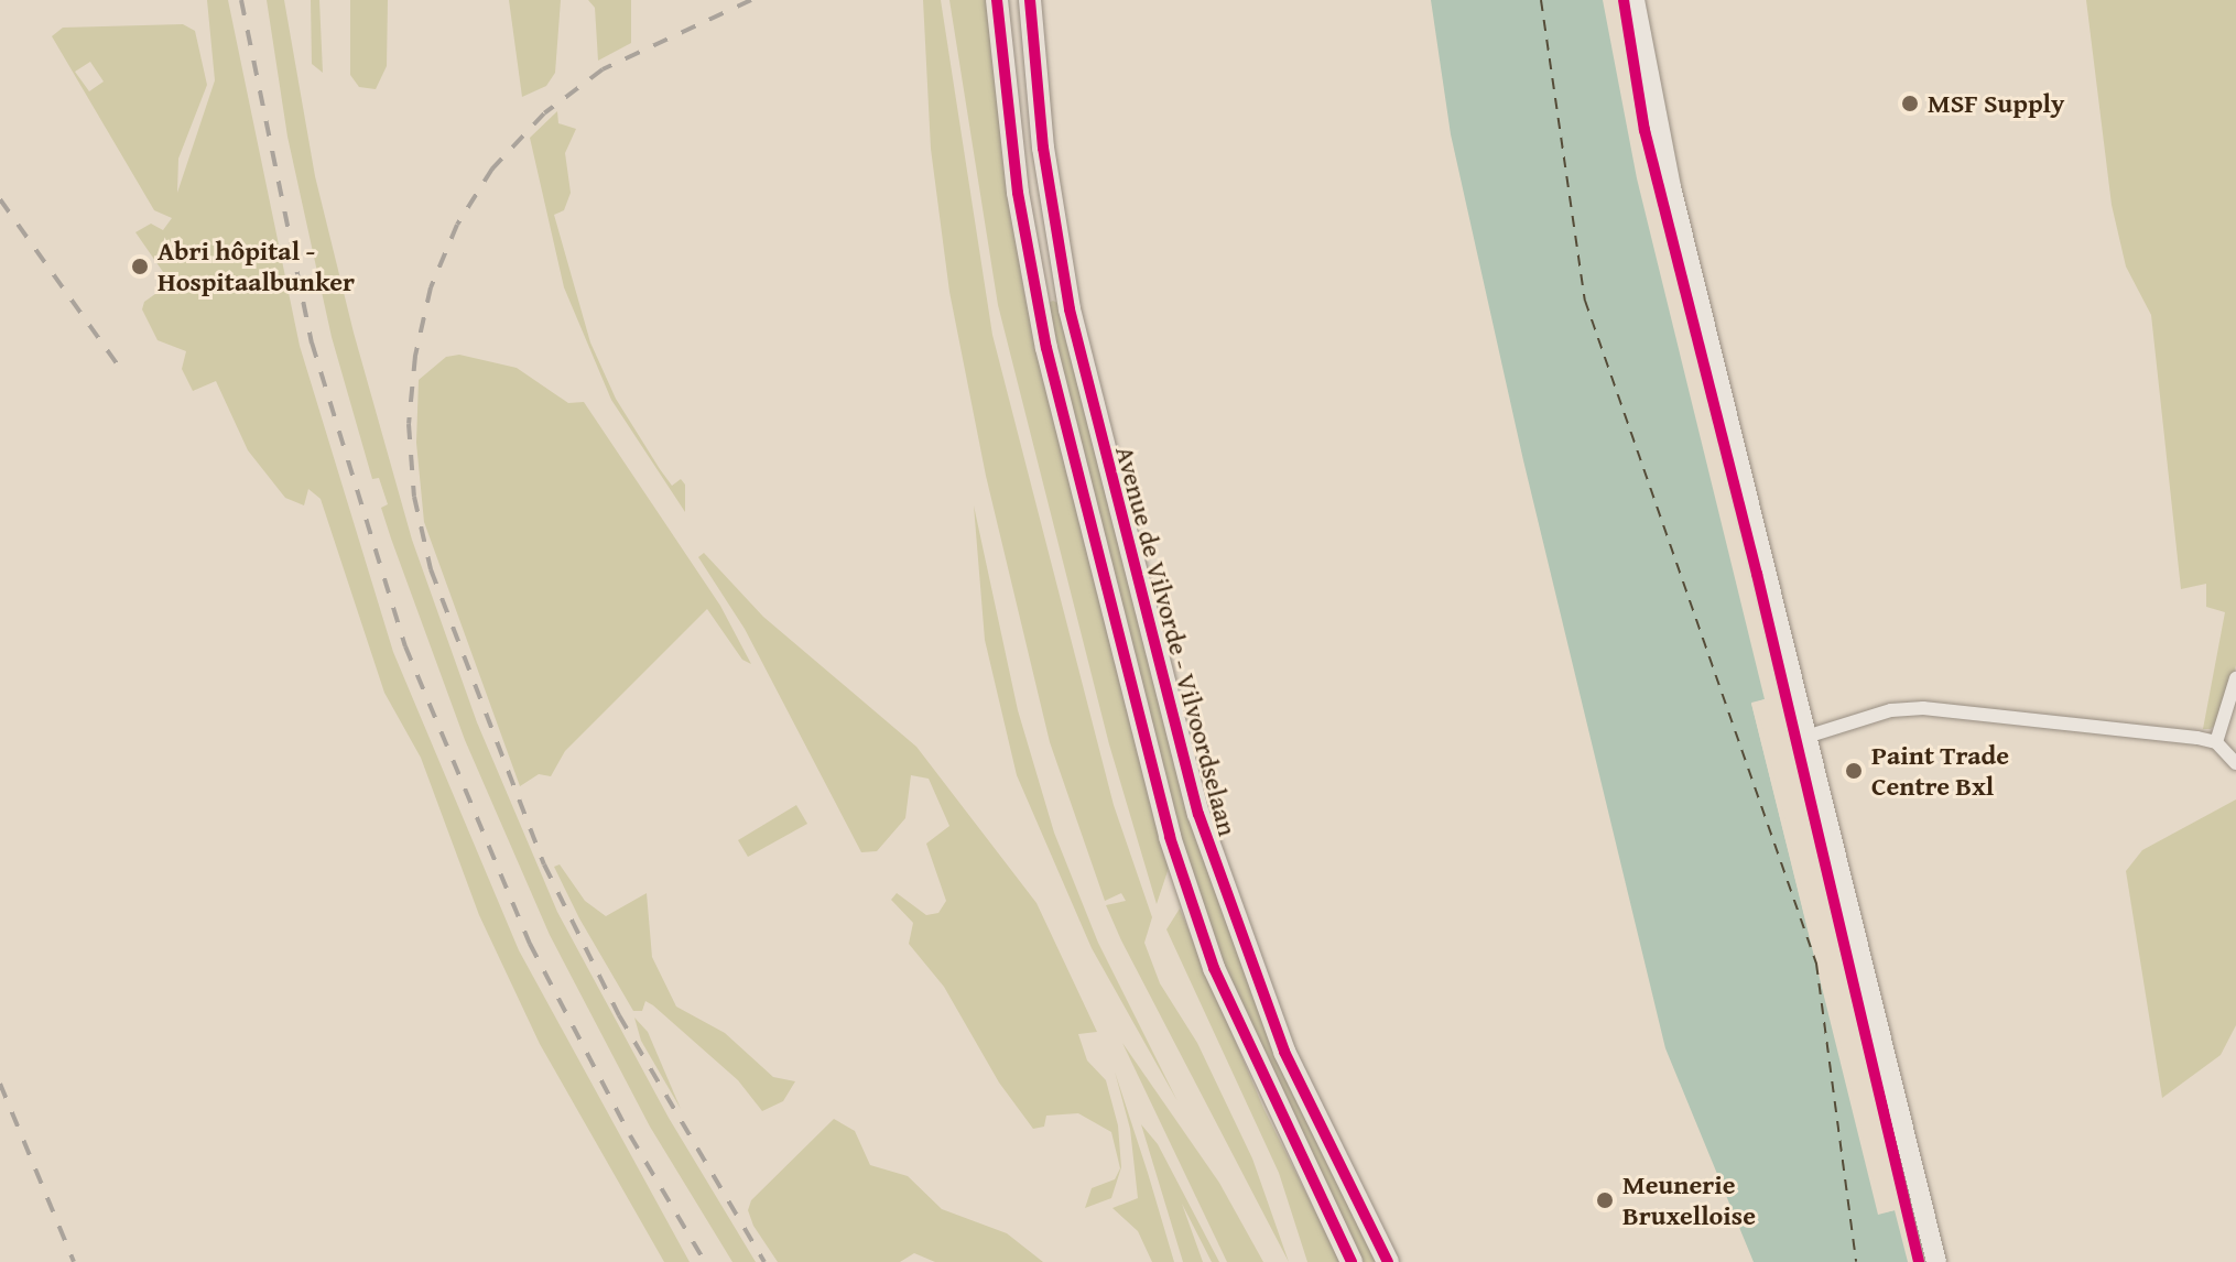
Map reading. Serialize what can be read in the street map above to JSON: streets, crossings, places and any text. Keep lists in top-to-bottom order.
{
  "streets": {
    "main road": ["Avenue de Vilvorde - Vilvoordselaan"]
  },
  "places": [
    "MSF Supply",
    "Abri hôpital - Hospitaalbunker",
    "Paint Trade Centre Bxl",
    "Meunerie Bruxelloise"
  ]
}
